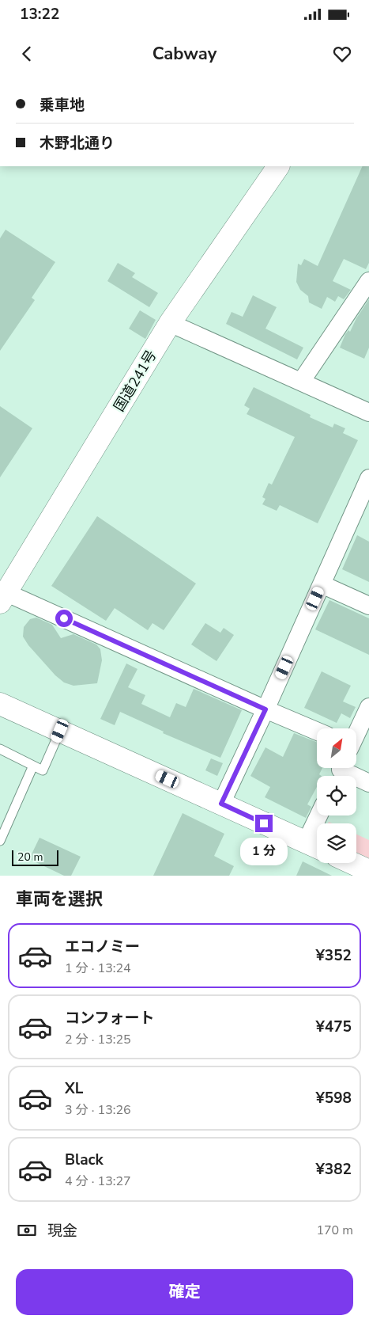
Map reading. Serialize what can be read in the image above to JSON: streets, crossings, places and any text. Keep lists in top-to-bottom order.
{
  "streets": {
    "main road": ["国道241号"]
  },
  "scale_bar": "20 m",
  "north": "top right",
  "page": {
    "status": "13:22",
    "header": "Cabway",
    "banner": ["乗車地", "木野北通り"],
    "bubble": "1 分",
    "scale": "20 m",
    "heading": "車両を選択",
    "list": [
      {
        "name": "エコノミー",
        "note": "1 分 · 13:24",
        "value": "¥352"
      },
      {
        "name": "コンフォート",
        "note": "2 分 · 13:25",
        "value": "¥475"
      },
      {
        "name": "XL",
        "note": "3 分 · 13:26",
        "value": "¥598"
      },
      {
        "name": "Black",
        "note": "4 分 · 13:27",
        "value": "¥382"
      }
    ],
    "pay": ["現金", "170 m"],
    "buttons": "確定"
  }
}
